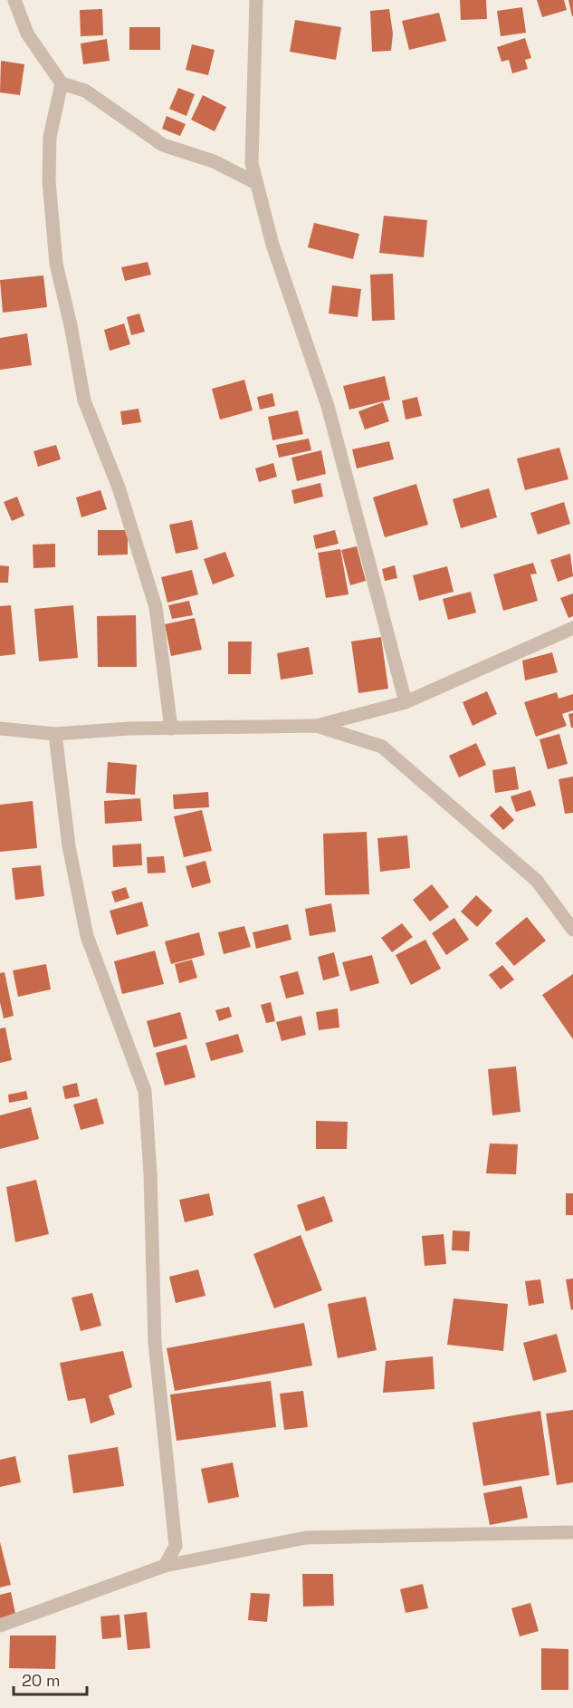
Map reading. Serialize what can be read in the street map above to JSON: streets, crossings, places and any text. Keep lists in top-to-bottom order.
{
  "scale_bar": "20 m"
}
